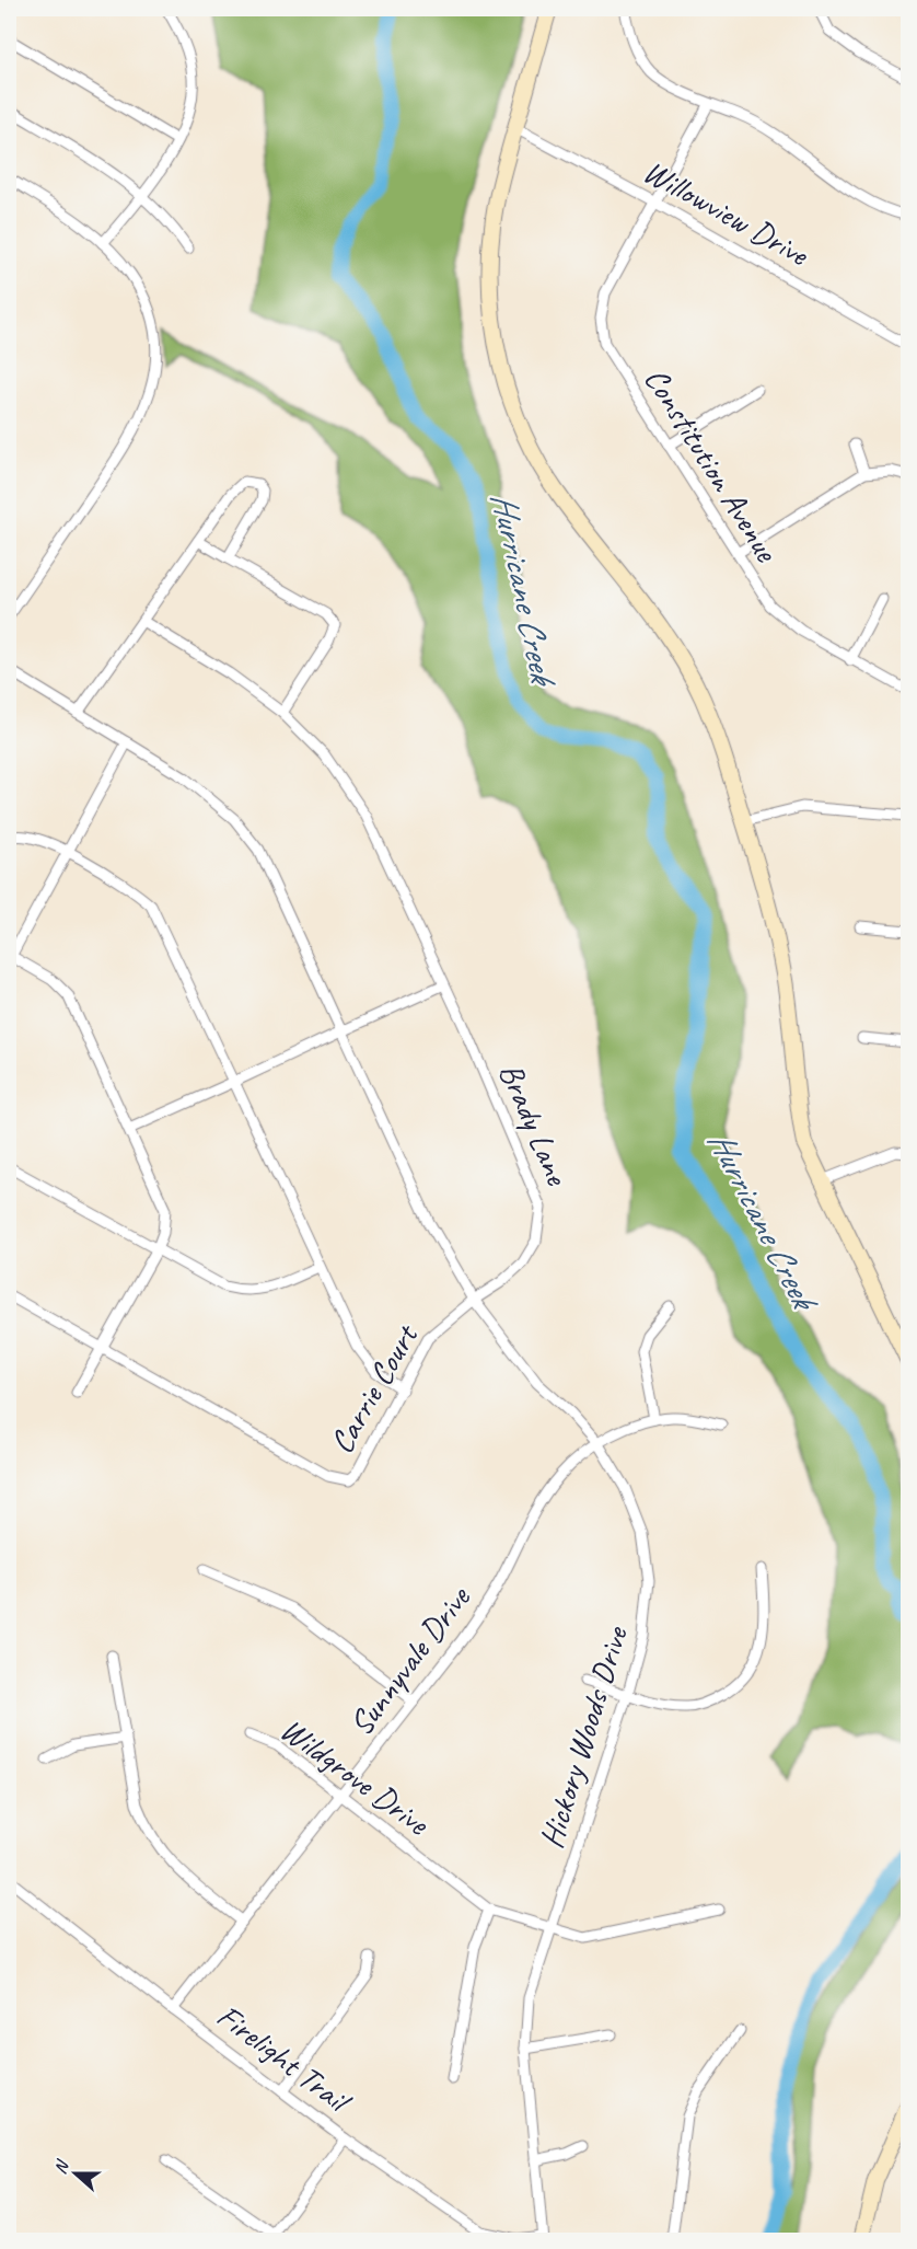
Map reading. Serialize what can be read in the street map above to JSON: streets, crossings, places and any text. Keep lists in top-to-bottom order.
{
  "streets": {
    "street": [
      "Willowview Drive",
      "Constitution Avenue",
      "Brady Lane",
      "Carrie Court",
      "Sunnyvale Drive",
      "Hickory Woods Drive",
      "Wildgrove Drive",
      "Firelight Trail"
    ]
  },
  "crossings": [
    ["Willowview Drive", "Constitution Avenue"],
    ["Brady Lane", "Carrie Court"],
    ["Brady Lane", "Hickory Woods Drive"],
    ["Carrie Court", "Hickory Woods Drive"],
    ["Sunnyvale Drive", "Hickory Woods Drive"],
    ["Sunnyvale Drive", "Wildgrove Drive"],
    ["Sunnyvale Drive", "Firelight Trail"],
    ["Hickory Woods Drive", "Wildgrove Drive"],
    ["Hickory Woods Drive", "Firelight Trail"]
  ],
  "water": ["Hurricane Creek"],
  "north": "left"
}
